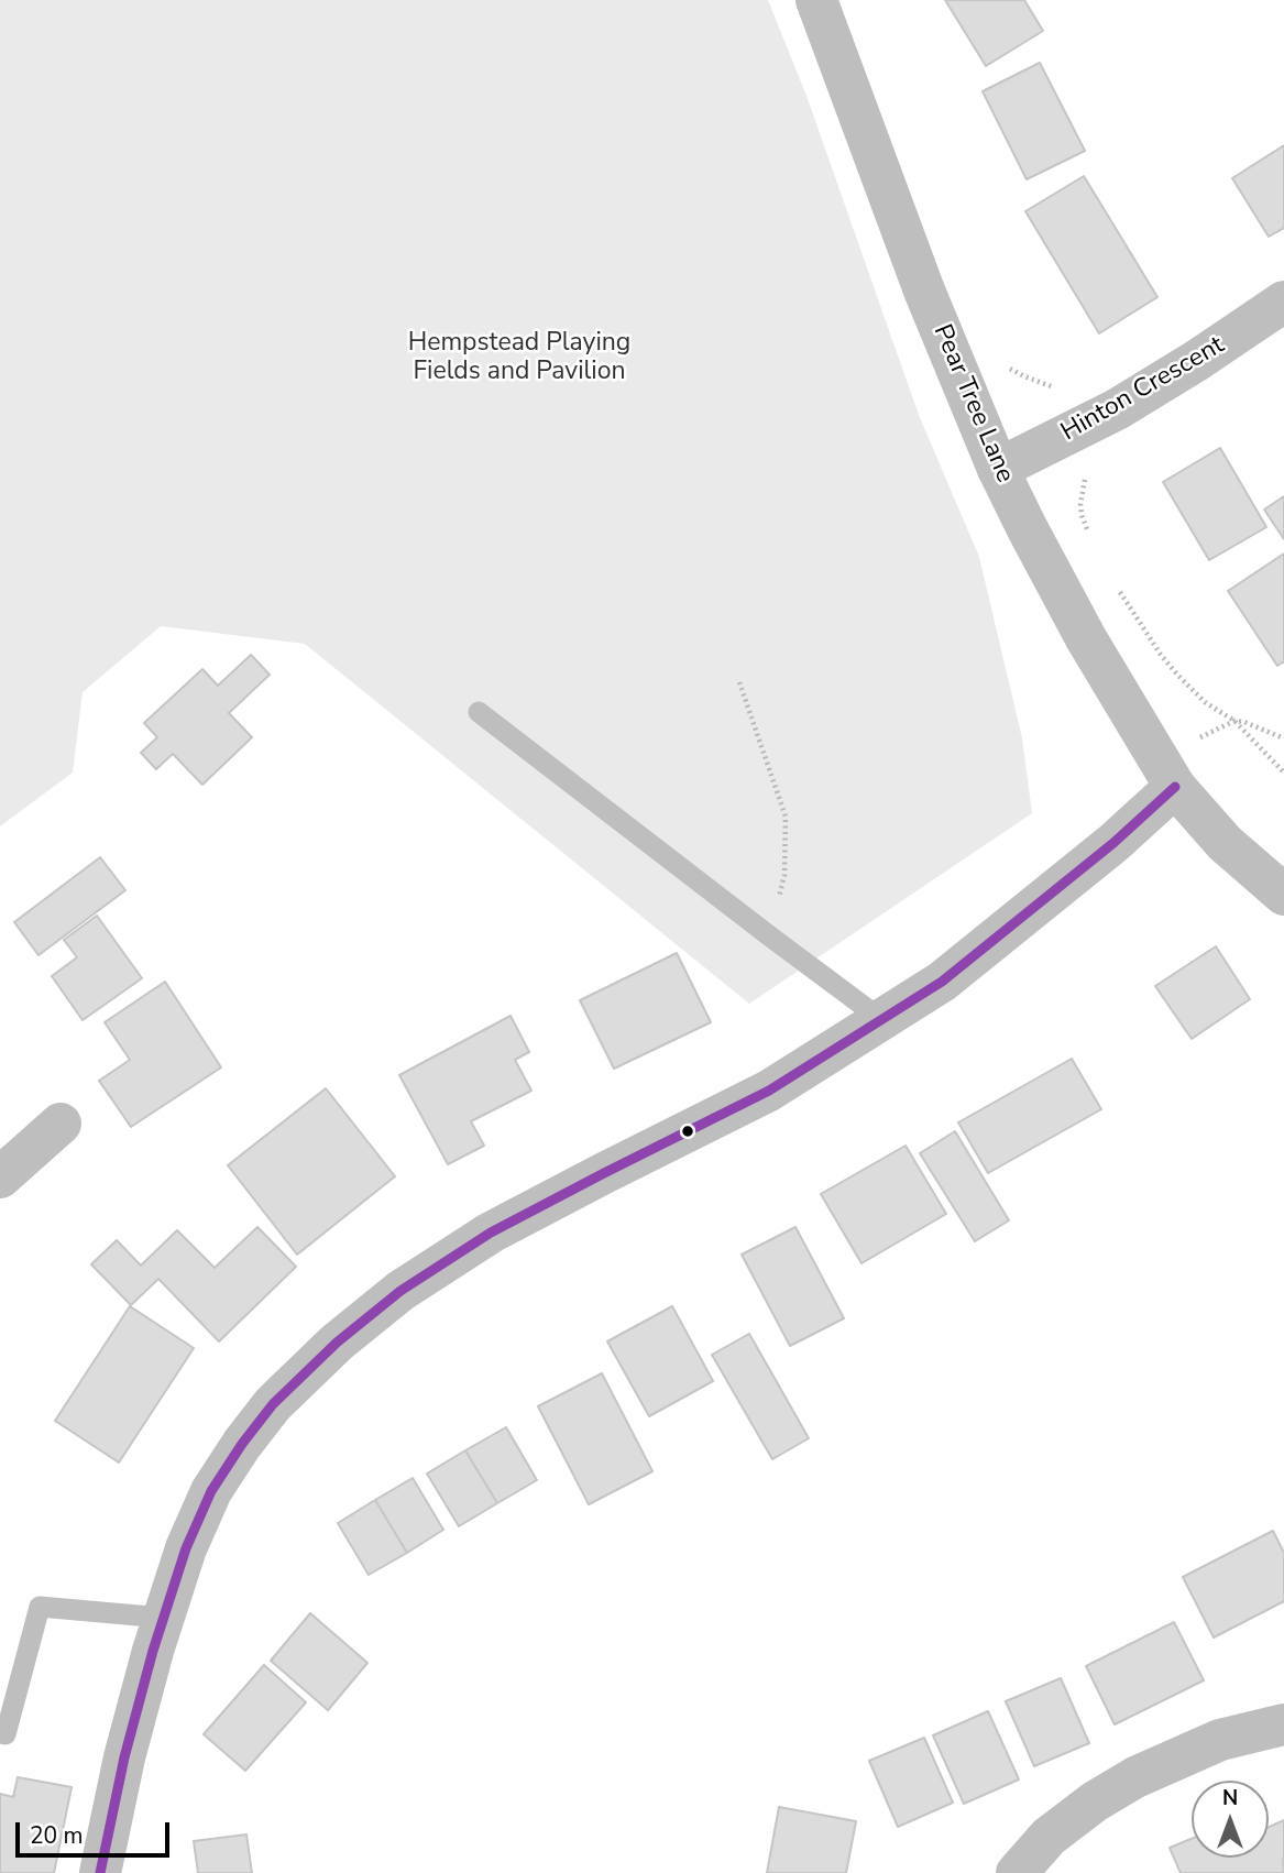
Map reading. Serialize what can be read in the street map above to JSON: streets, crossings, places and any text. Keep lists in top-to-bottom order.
{
  "streets": {
    "street": ["Hinton Crescent", "Pear Tree Lane"]
  },
  "crossings": [
    ["Hinton Crescent", "Pear Tree Lane"]
  ],
  "parks": ["Hempstead Playing Fields and Pavilion"],
  "scale_bar": "20 m",
  "north": "top"
}
